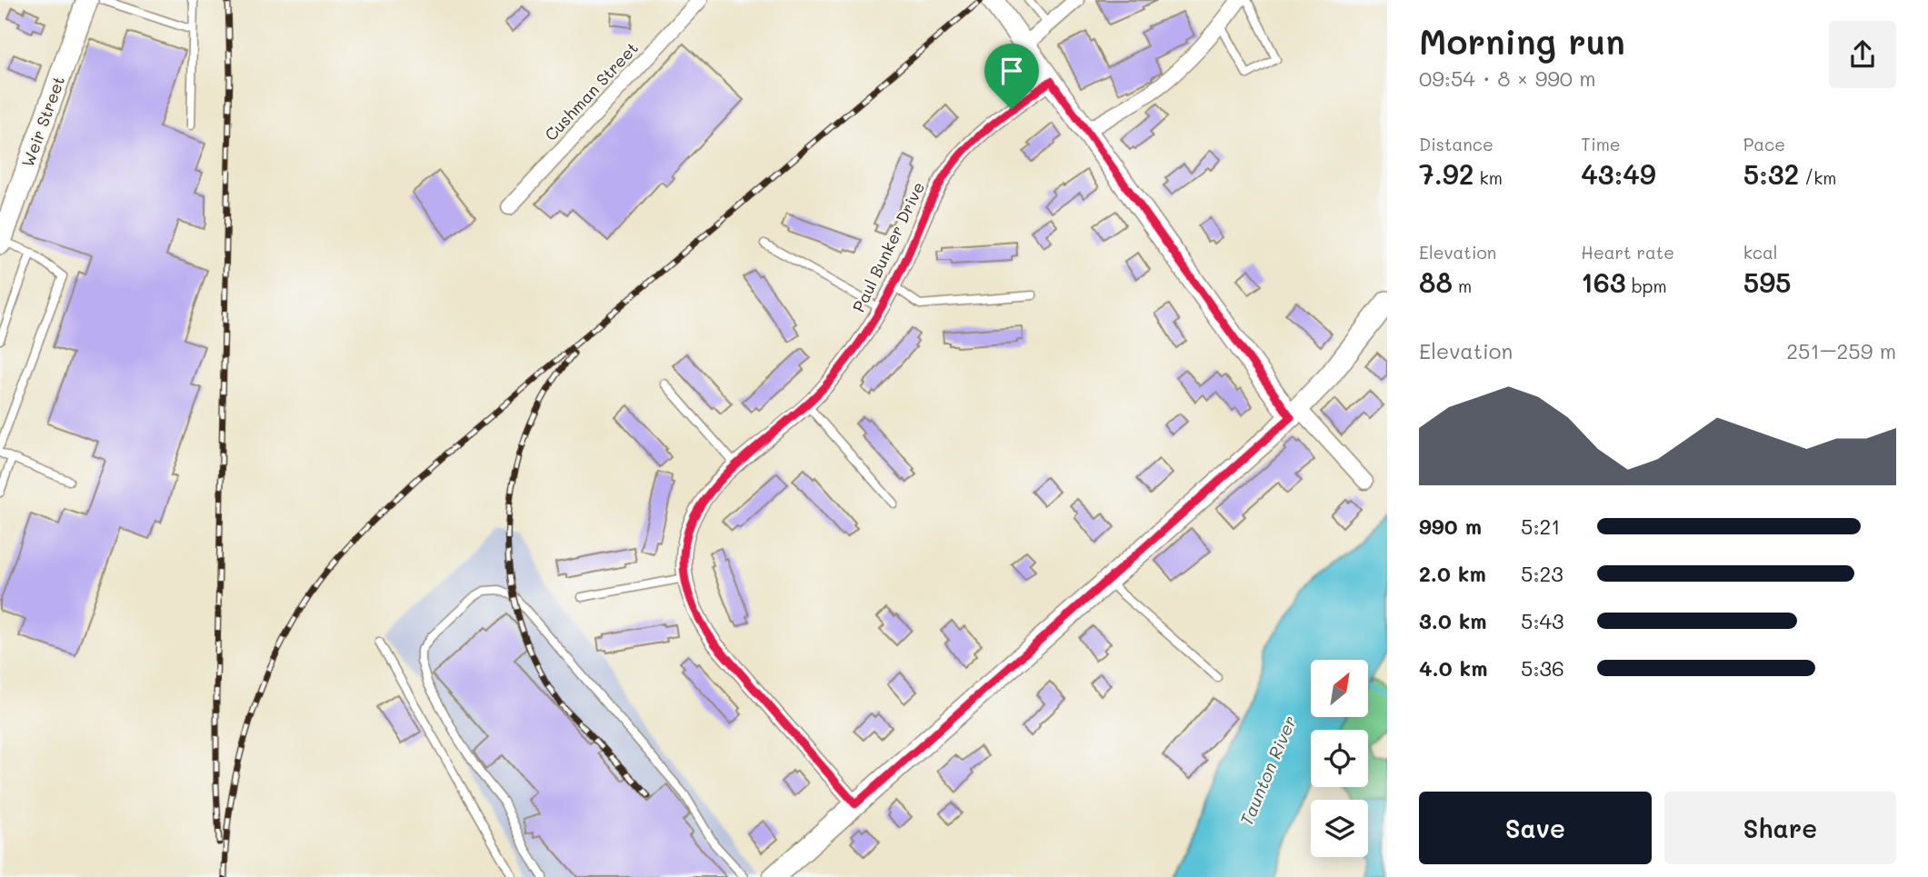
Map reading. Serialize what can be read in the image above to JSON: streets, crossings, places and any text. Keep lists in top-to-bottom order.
{
  "streets": {
    "street": ["Cushman Street", "Weir Street", "Paul Bunker Drive"]
  },
  "water": ["Taunton River"],
  "north": "top right",
  "page": {
    "heading": ["Morning run", "09:54 · 8 × 990 m"],
    "stats": [
      ["Distance", "7.92 km"],
      ["Time", "43:49"],
      ["Pace", "5:32 /km"],
      ["Elevation", "88 m"],
      ["Heart rate", "163 bpm"],
      ["kcal", "595"]
    ],
    "chart": ["Elevation", "251–259 m"],
    "list": [
      {
        "name": "990 m",
        "note": "5:21"
      },
      {
        "name": "2.0 km",
        "note": "5:23"
      },
      {
        "name": "3.0 km",
        "note": "5:43"
      },
      {
        "name": "4.0 km",
        "note": "5:36"
      }
    ],
    "buttons": ["Save", "Share"]
  }
}
